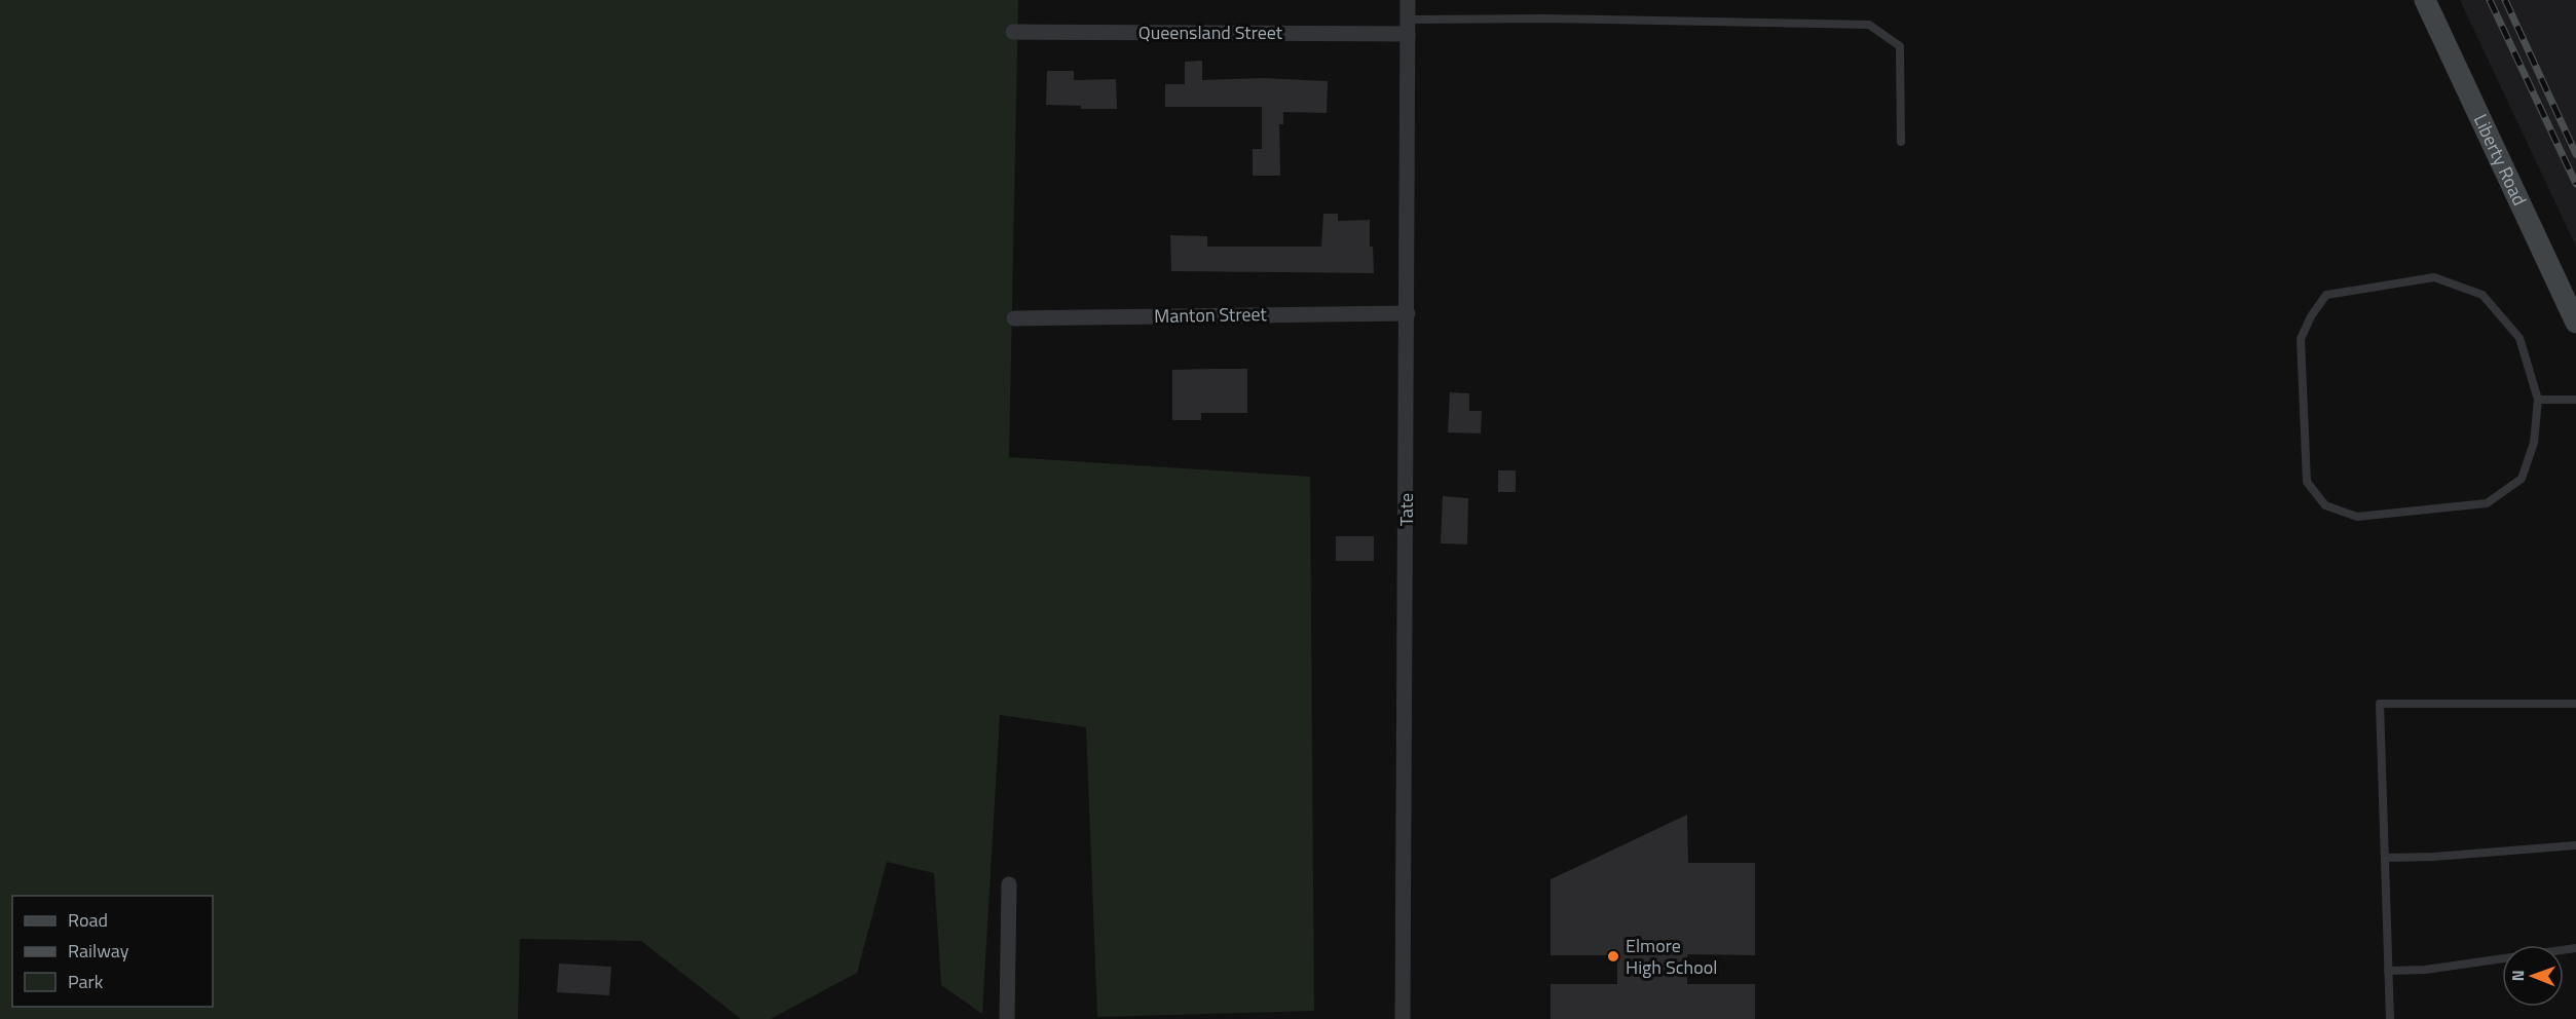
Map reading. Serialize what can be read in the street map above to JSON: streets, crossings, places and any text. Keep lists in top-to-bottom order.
{
  "streets": {
    "main road": ["Liberty Road"],
    "street": ["Queensland Street", "Manton Street", "Tate"]
  },
  "crossings": [
    ["Queensland Street", "Tate"],
    ["Manton Street", "Tate"]
  ],
  "places": ["Elmore High School"],
  "legend": ["Road", "Railway", "Park"],
  "north": "left"
}
